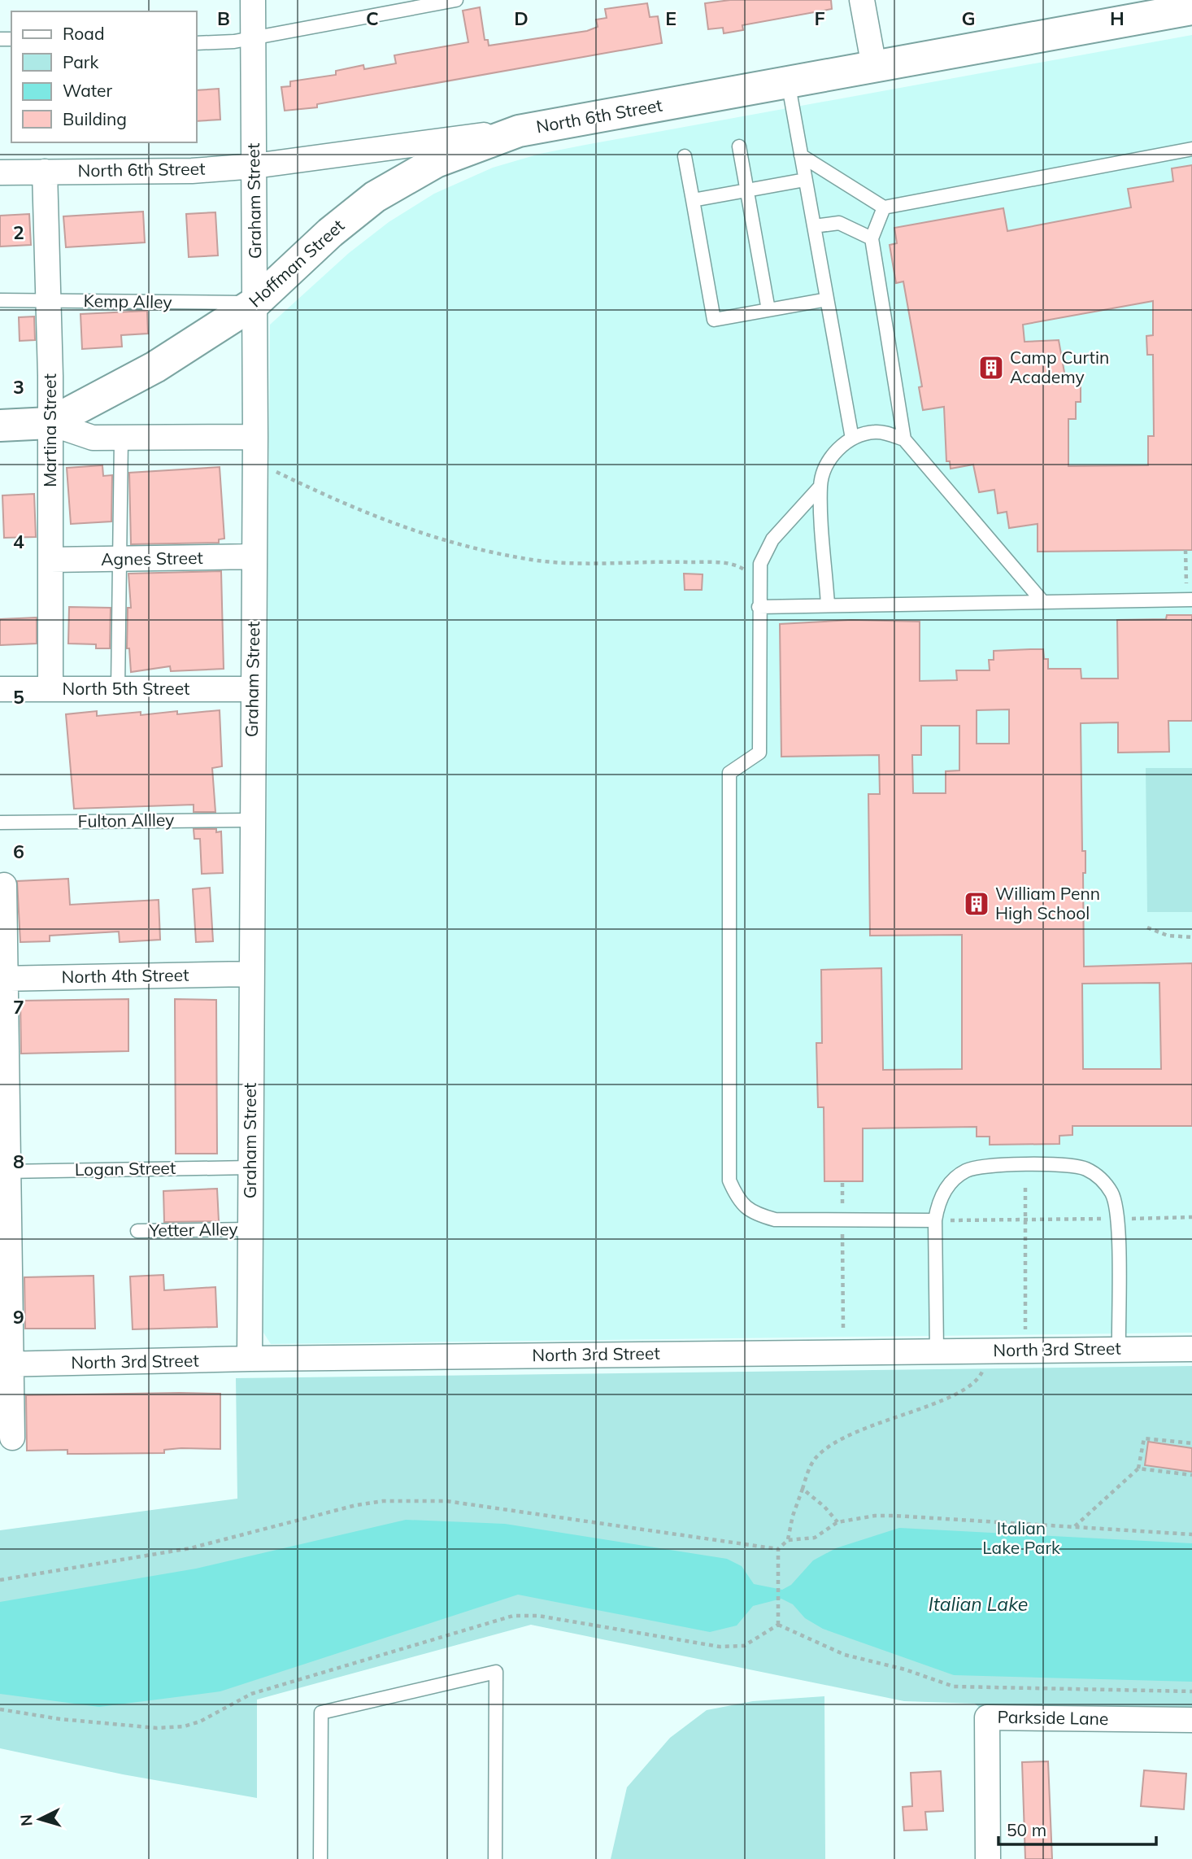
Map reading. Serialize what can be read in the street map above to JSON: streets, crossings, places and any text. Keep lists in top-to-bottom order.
{
  "streets": {
    "street": [
      "North 6th Street",
      "Graham Street",
      "Hoffman Street",
      "Martina Street",
      "Agnes Street",
      "North 5th Street",
      "North 4th Street",
      "North 3rd Street",
      "Parkside Lane"
    ],
    "lane": [
      "Kemp Alley",
      "Fulton Allley",
      "Logan Street",
      "Yetter Alley"
    ]
  },
  "crossings": [
    ["North 6th Street", "Graham Street"],
    ["North 6th Street", "Hoffman Street"],
    ["North 6th Street", "Martina Street"],
    ["Graham Street", "Hoffman Street"],
    ["Graham Street", "Kemp Alley"],
    ["Graham Street", "Agnes Street"],
    ["Graham Street", "North 5th Street"],
    ["Graham Street", "Fulton Allley"],
    ["Graham Street", "North 4th Street"],
    ["Graham Street", "Logan Street"],
    ["Graham Street", "Yetter Alley"],
    ["Graham Street", "North 3rd Street"],
    ["Hoffman Street", "Kemp Alley"],
    ["Hoffman Street", "Martina Street"],
    ["Kemp Alley", "Martina Street"],
    ["Martina Street", "Agnes Street"],
    ["Martina Street", "North 5th Street"]
  ],
  "water": ["Italian Lake"],
  "parks": ["Italian Lake Park"],
  "places": {
    "building": ["Camp Curtin Academy", "William Penn High School"]
  },
  "legend": [
    "Road",
    "Park",
    "Water",
    "Building"
  ],
  "scale_bar": "50 m",
  "north": "left",
  "grid": {
    "columns": [
      "B",
      "C",
      "D",
      "E",
      "F",
      "G",
      "H"
    ],
    "rows": [
      "2",
      "3",
      "4",
      "5",
      "6",
      "7",
      "8",
      "9"
    ]
  }
}
